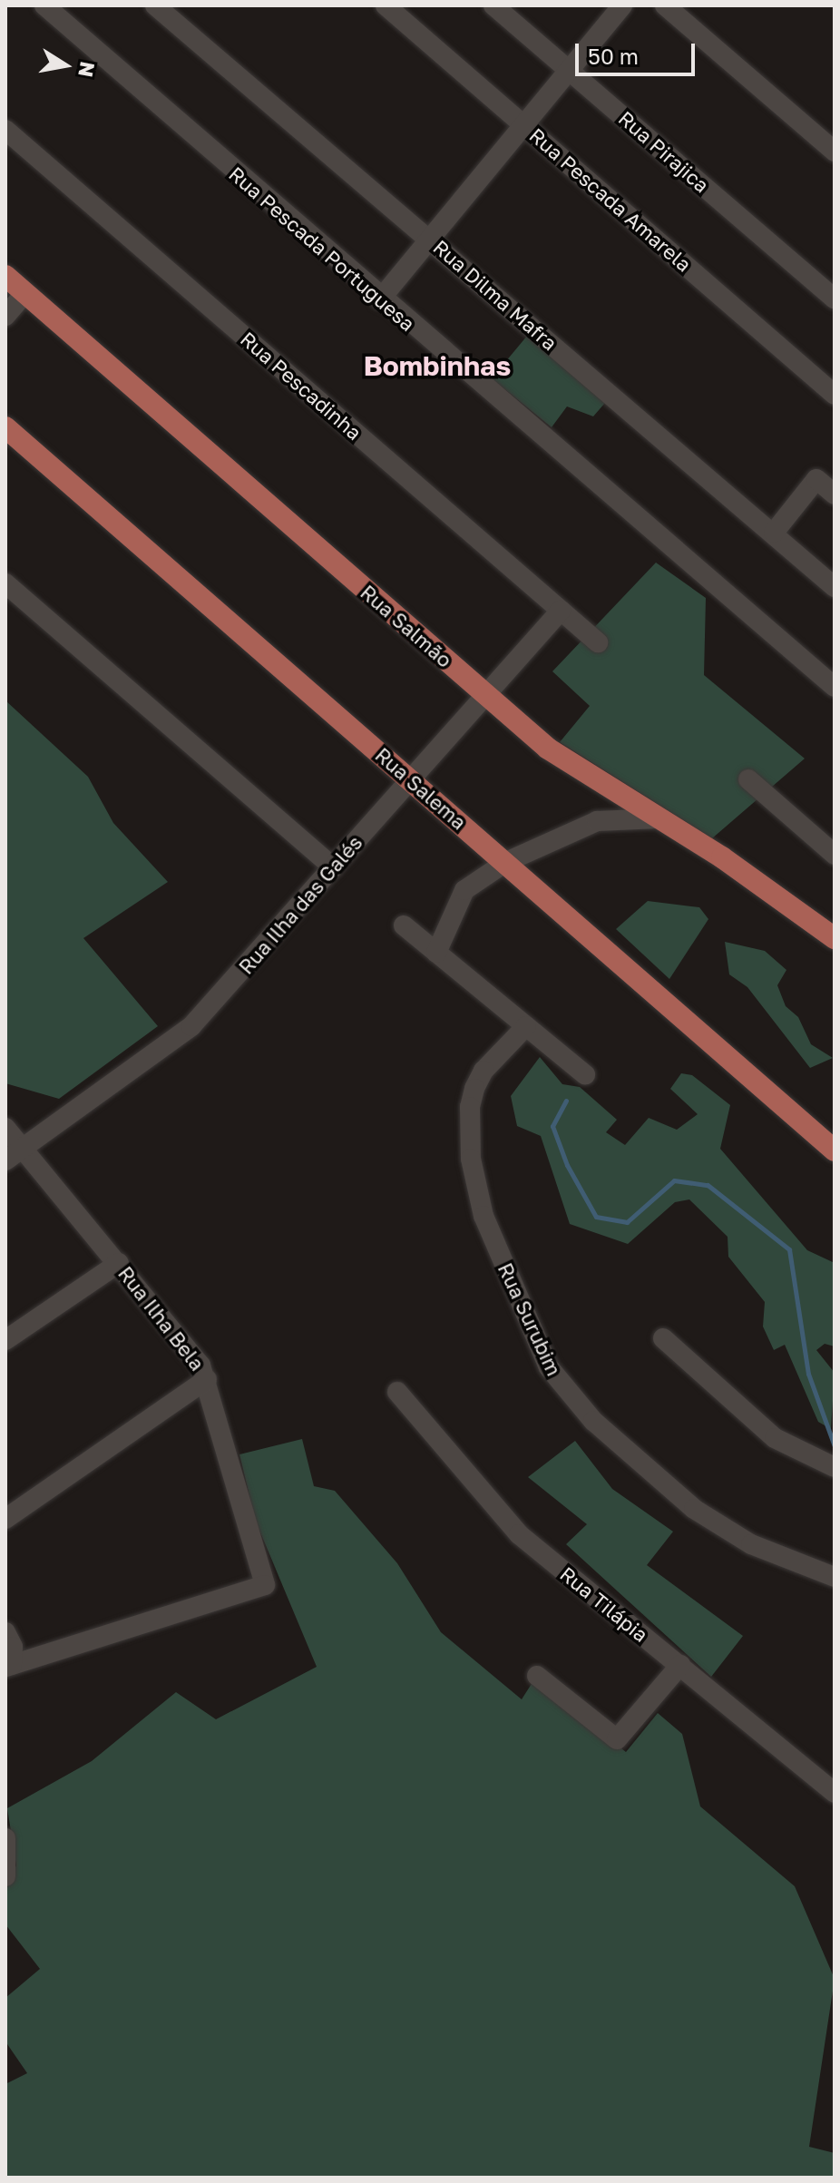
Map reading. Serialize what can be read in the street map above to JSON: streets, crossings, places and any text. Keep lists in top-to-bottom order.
{
  "streets": {
    "main road": ["Rua Salmão", "Rua Salema"],
    "street": [
      "Rua Pirajica",
      "Rua Pescada Amarela",
      "Rua Pescada Portuguesa",
      "Rua Dilma Mafra",
      "Rua Pescadinha",
      "Rua Ilha das Galés",
      "Rua Ilha Bela",
      "Rua Surubim",
      "Rua Tilápia"
    ]
  },
  "crossings": [
    ["Rua Pescadinha", "Rua Ilha das Galés"],
    ["Rua Salmão", "Rua Ilha das Galés"],
    ["Rua Salema", "Rua Ilha das Galés"],
    ["Rua Ilha das Galés", "Rua Ilha Bela"]
  ],
  "districts": ["Bombinhas"],
  "scale_bar": "50 m",
  "north": "right"
}
